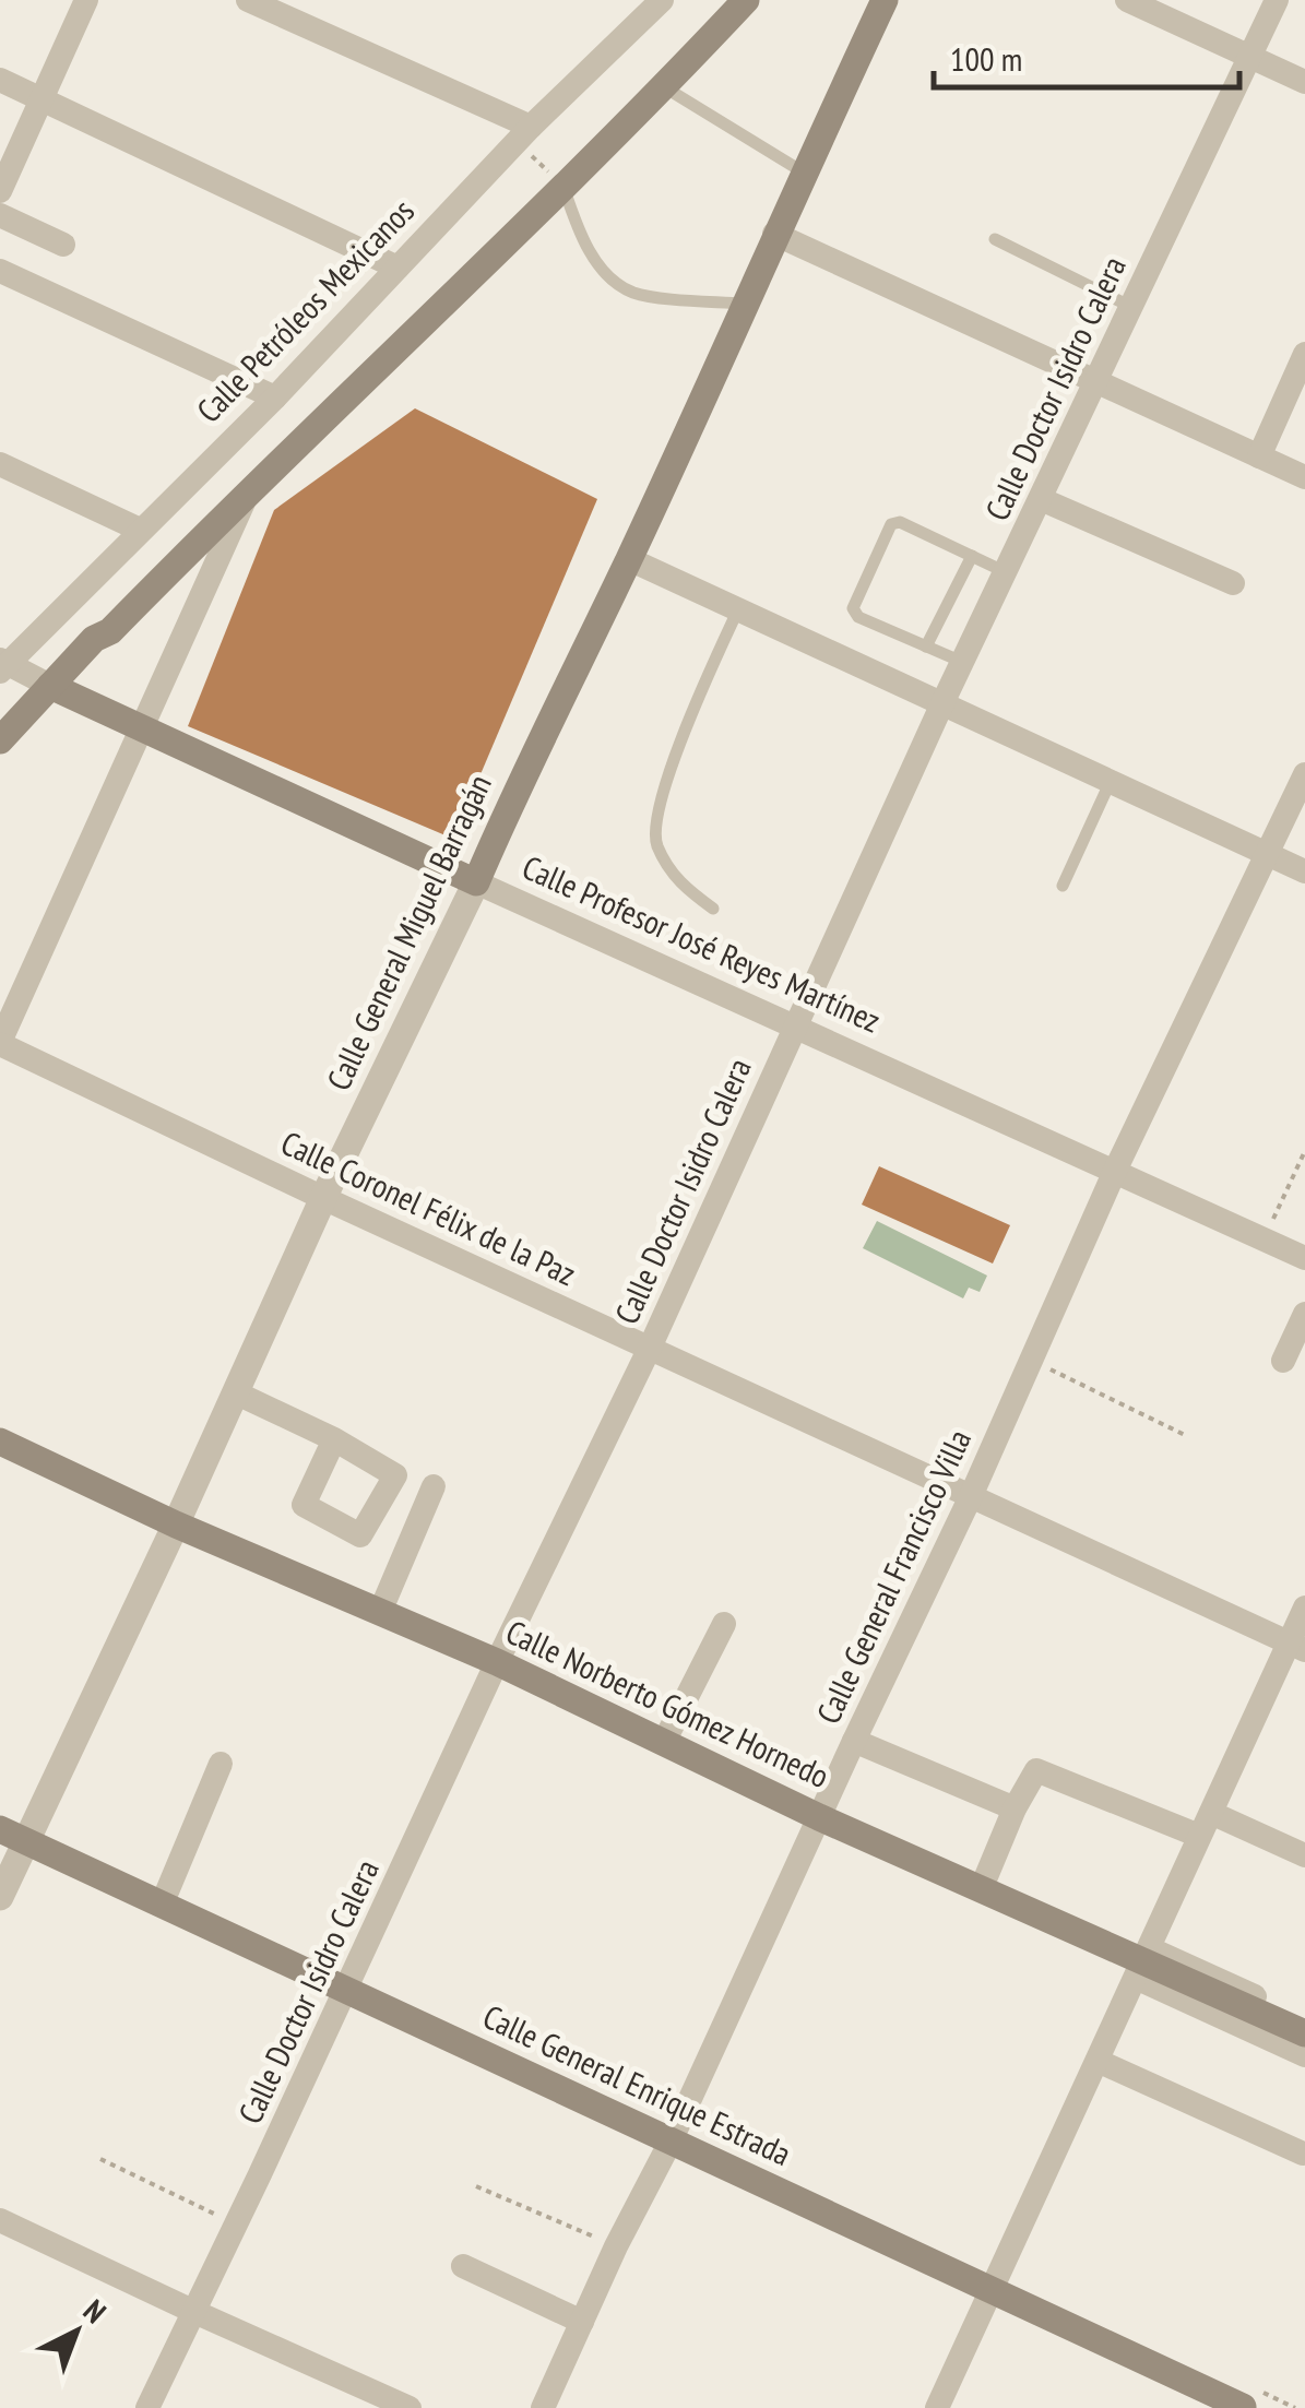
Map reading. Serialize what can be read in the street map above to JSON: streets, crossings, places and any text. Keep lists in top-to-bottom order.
{
  "streets": {
    "main road": [
      "Calle General Miguel Barragán",
      "Calle Profesor José Reyes Martínez",
      "Calle Norberto Gómez Hornedo",
      "Calle General Enrique Estrada"
    ],
    "street": [
      "Calle Petróleos Mexicanos",
      "Calle Doctor Isidro Calera",
      "Calle Coronel Félix de la Paz",
      "Calle General Francisco Villa"
    ]
  },
  "crossings": [
    ["Calle Petróleos Mexicanos", "Calle Profesor José Reyes Martínez"],
    ["Calle Doctor Isidro Calera", "Calle Profesor José Reyes Martínez"],
    ["Calle Doctor Isidro Calera", "Calle Coronel Félix de la Paz"],
    ["Calle Doctor Isidro Calera", "Calle Norberto Gómez Hornedo"],
    ["Calle Doctor Isidro Calera", "Calle General Enrique Estrada"],
    ["Calle General Miguel Barragán", "Calle Profesor José Reyes Martínez"],
    ["Calle General Miguel Barragán", "Calle Coronel Félix de la Paz"],
    ["Calle General Miguel Barragán", "Calle Norberto Gómez Hornedo"],
    ["Calle General Miguel Barragán", "Calle General Enrique Estrada"],
    ["Calle Profesor José Reyes Martínez", "Calle General Francisco Villa"],
    ["Calle Coronel Félix de la Paz", "Calle General Francisco Villa"],
    ["Calle General Francisco Villa", "Calle Norberto Gómez Hornedo"],
    ["Calle General Francisco Villa", "Calle General Enrique Estrada"]
  ],
  "scale_bar": "100 m",
  "north": "top right"
}
